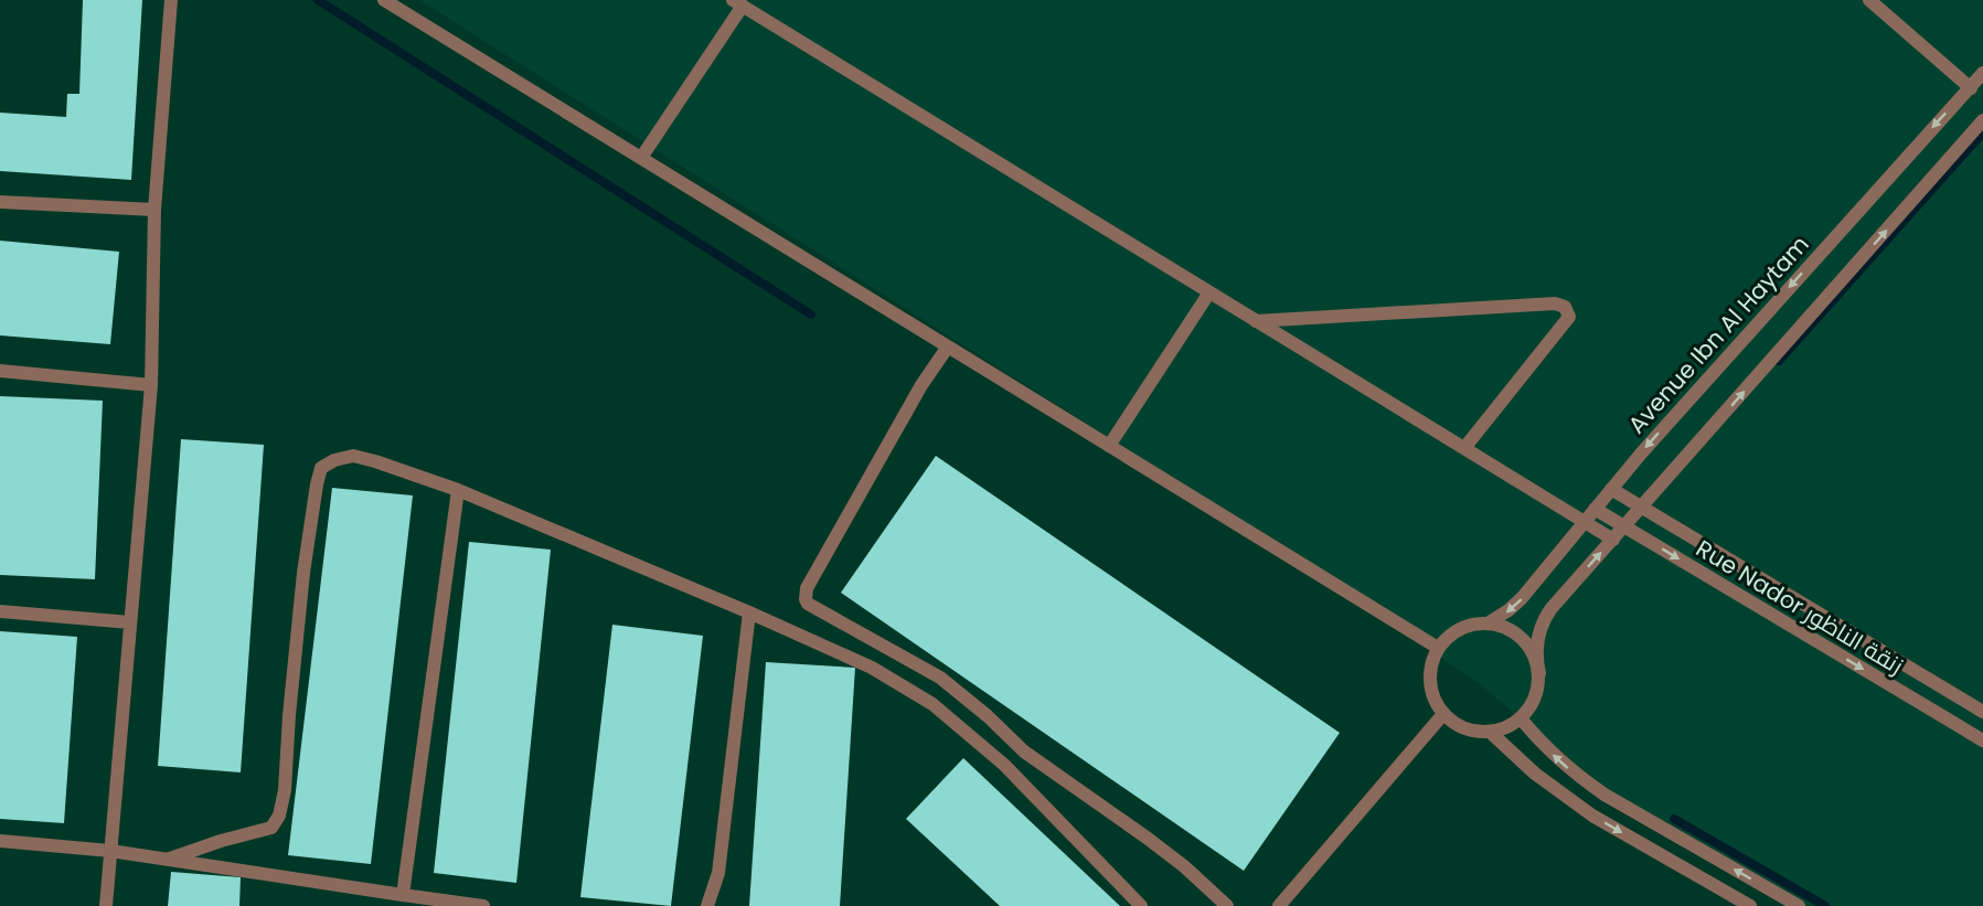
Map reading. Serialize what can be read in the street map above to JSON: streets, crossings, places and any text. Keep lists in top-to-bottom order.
{
  "streets": {
    "street": ["Avenue Ibn Al Haytam", "Rue Nador زنقة الناظور"]
  },
  "crossings": [
    ["Avenue Ibn Al Haytam", "Rue Nador زنقة الناظور"]
  ]
}
